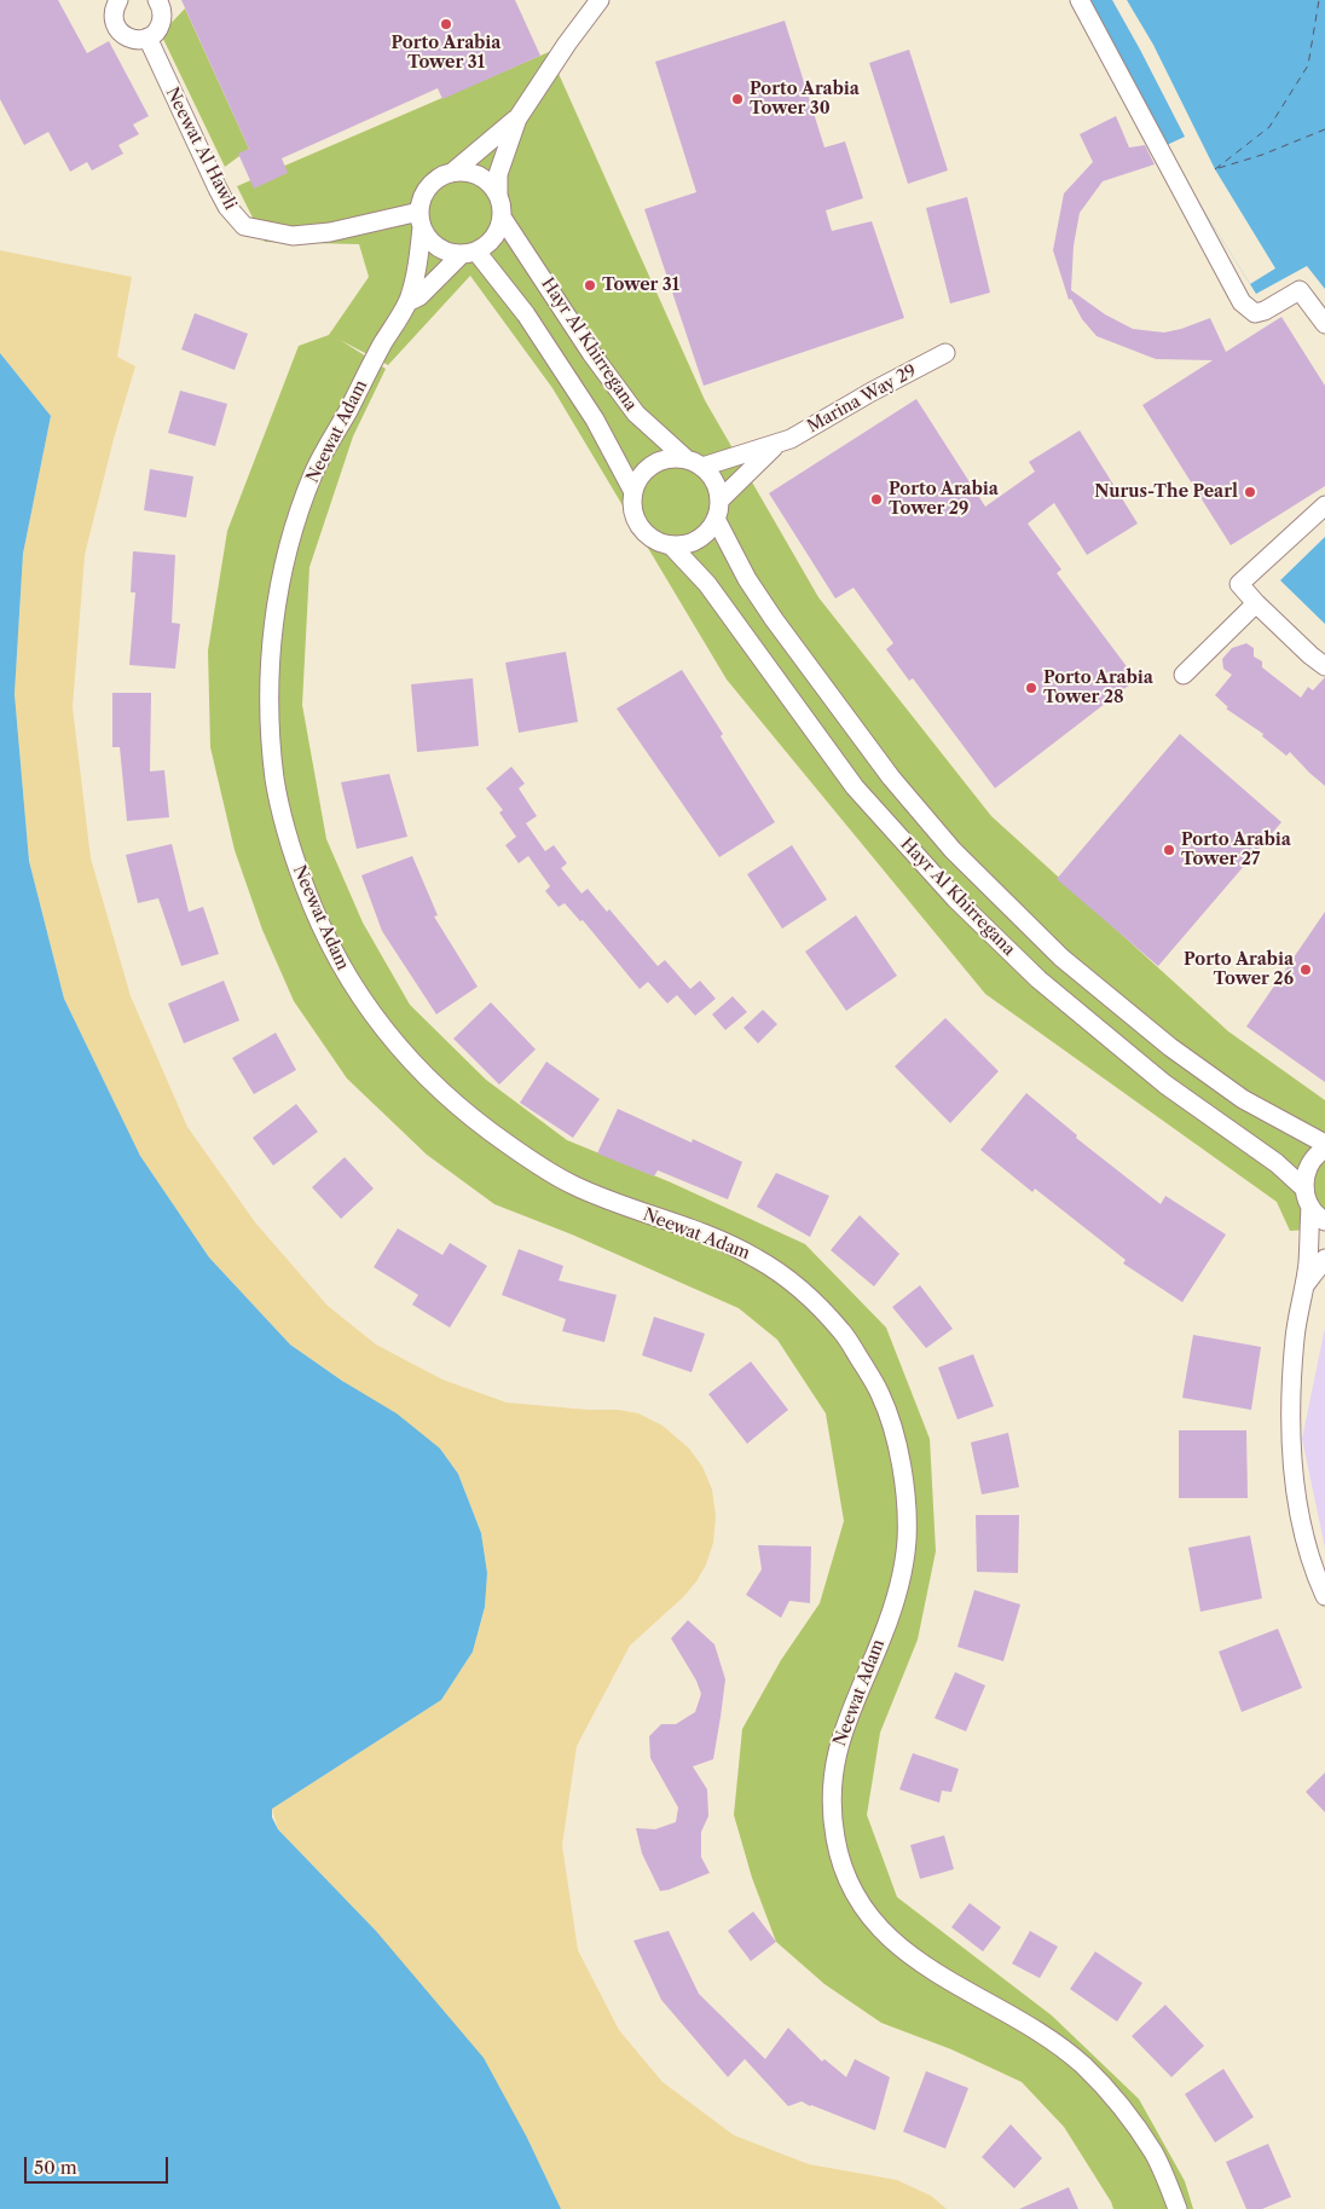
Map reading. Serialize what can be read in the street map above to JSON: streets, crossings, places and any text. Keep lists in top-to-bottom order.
{
  "streets": {
    "street": [
      "Neewat Al Hawli",
      "Hayr Al Khirregana",
      "Marina Way 29",
      "Neewat Adam"
    ]
  },
  "crossings": [
    ["Neewat Al Hawli", "Hayr Al Khirregana"],
    ["Neewat Al Hawli", "Neewat Adam"],
    ["Hayr Al Khirregana", "Marina Way 29"],
    ["Hayr Al Khirregana", "Neewat Adam"]
  ],
  "places": [
    "Porto Arabia Tower 31",
    "Porto Arabia Tower 30",
    "Tower 31",
    "Nurus-The Pearl",
    "Porto Arabia Tower 29",
    "Porto Arabia Tower 28",
    "Porto Arabia Tower 27",
    "Porto Arabia Tower 26"
  ],
  "scale_bar": "50 m"
}
